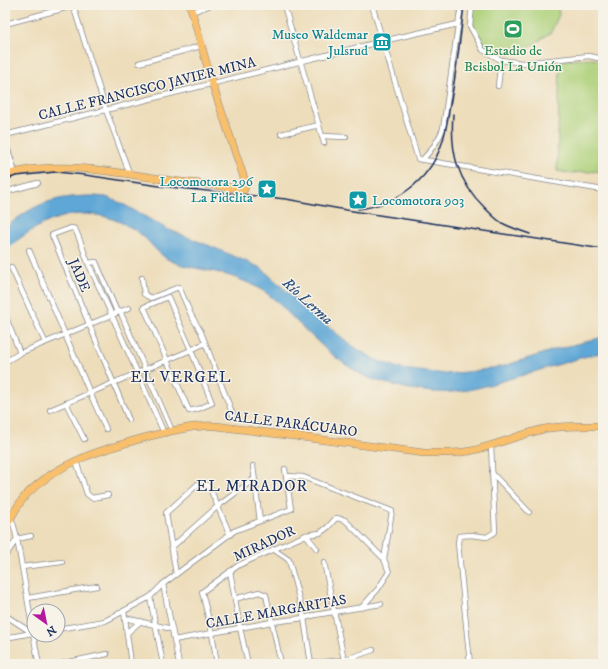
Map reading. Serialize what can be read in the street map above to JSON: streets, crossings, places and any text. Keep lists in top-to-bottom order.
{
  "streets": {
    "main road": ["CALLE PARÁCUARO"],
    "street": [
      "CALLE FRANCISCO JAVIER MINA",
      "JADE",
      "MIRADOR",
      "CALLE MARGARITAS"
    ]
  },
  "crossings": [
    ["MIRADOR", "CALLE MARGARITAS"]
  ],
  "districts": ["EL VERGEL", "EL MIRADOR"],
  "water": ["Río Lerma"],
  "places": {
    "sports": ["Estadio de Beisbol La Unión"],
    "museum": ["Museo Waldemar Julsrud"],
    "place": ["Locomotora 296 La Fidelita", "Locomotora 903"]
  },
  "north": "bottom right"
}
